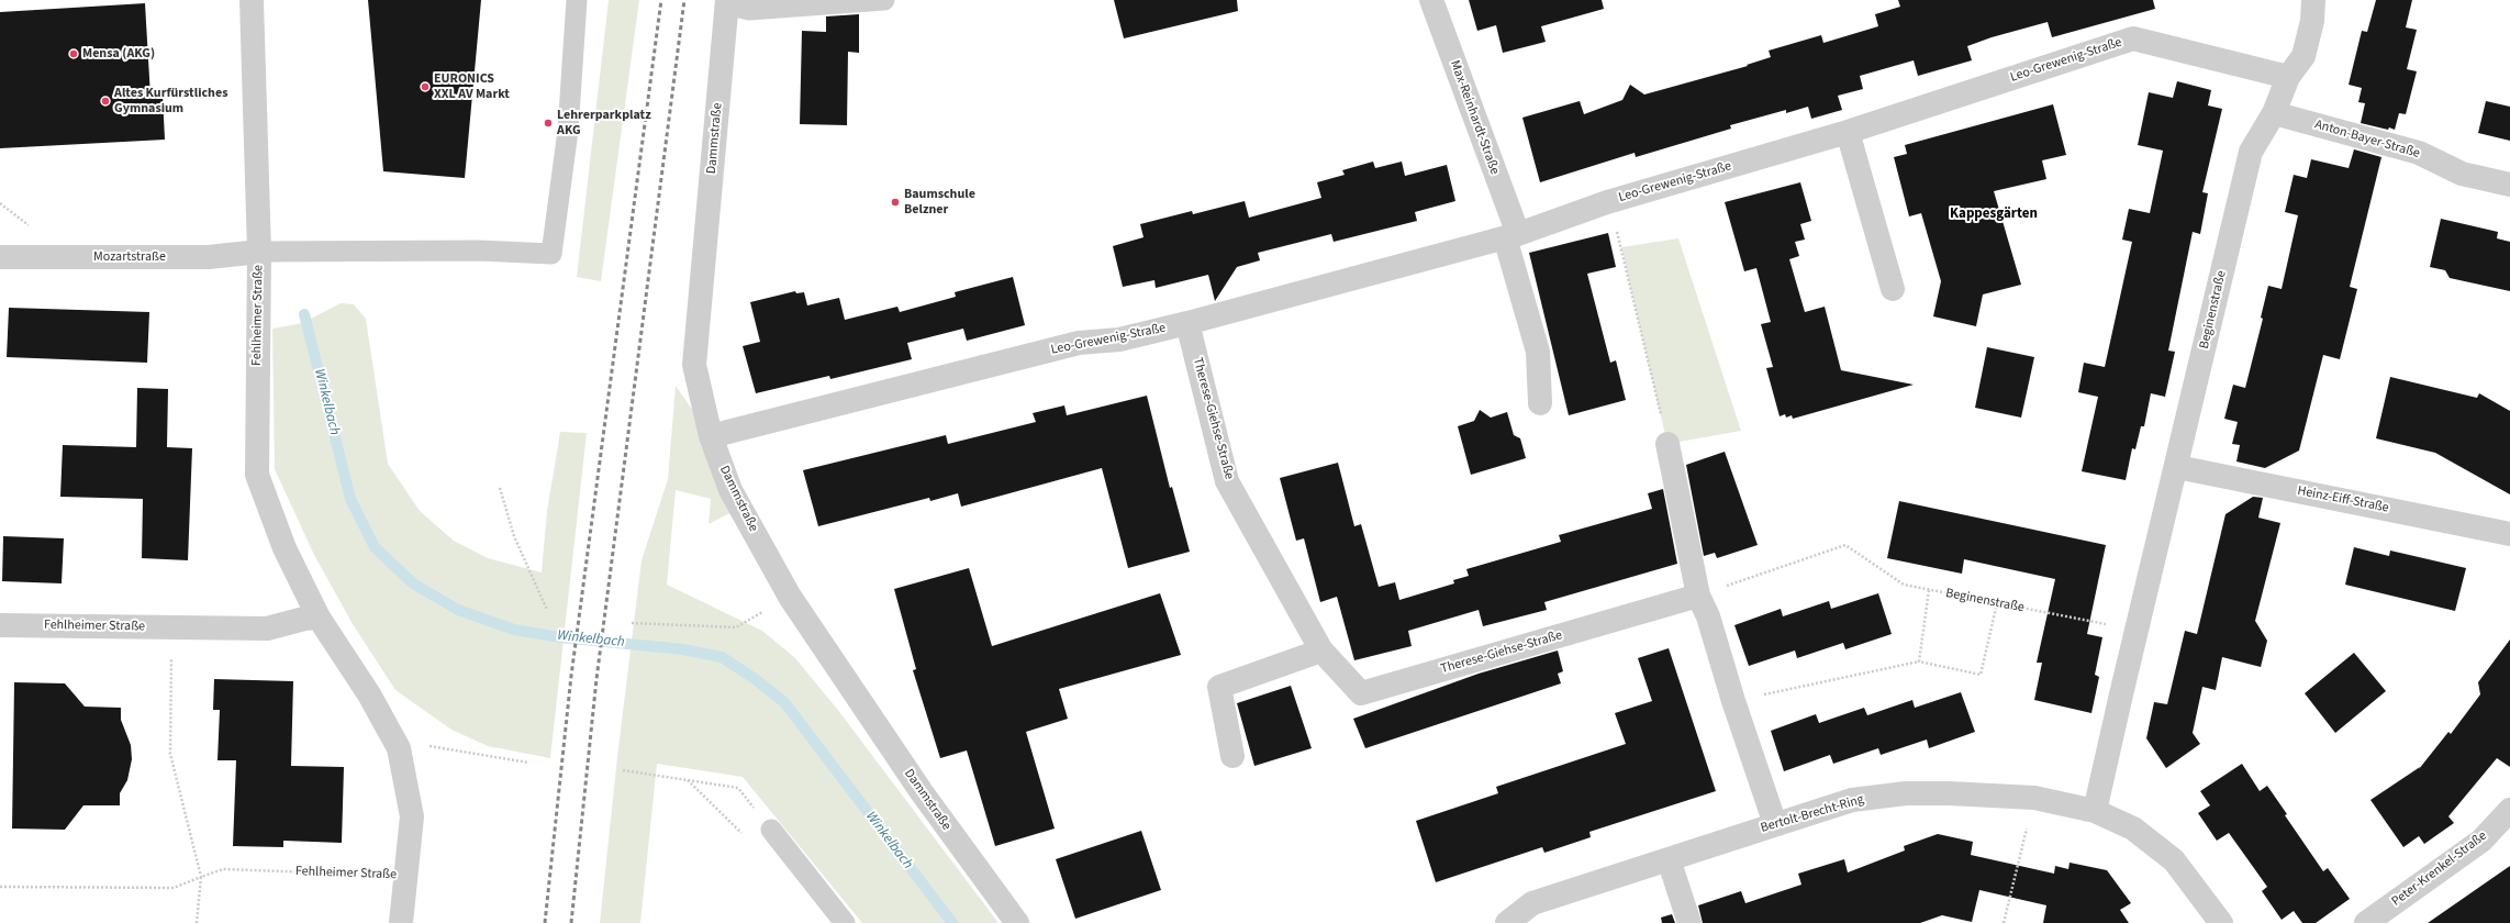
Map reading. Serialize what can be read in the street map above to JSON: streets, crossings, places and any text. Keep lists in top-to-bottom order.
{
  "streets": {
    "street": [
      "Leo-Grewenig-Straße",
      "Max-Reinhardt-Straße",
      "Dammstraße",
      "Anton-Bayer-Straße",
      "Mozartstraße",
      "Beginenstraße",
      "Fehlheimer Straße",
      "Therese-Giehse-Straße",
      "Heinz-Eiff-Straße",
      "Bertolt-Brecht-Ring",
      "Peter-Krenkel-Straße"
    ]
  },
  "crossings": [
    ["Leo-Grewenig-Straße", "Max-Reinhardt-Straße"],
    ["Leo-Grewenig-Straße", "Dammstraße"],
    ["Leo-Grewenig-Straße", "Beginenstraße"],
    ["Leo-Grewenig-Straße", "Therese-Giehse-Straße"],
    ["Anton-Bayer-Straße", "Beginenstraße"],
    ["Mozartstraße", "Fehlheimer Straße"],
    ["Beginenstraße", "Therese-Giehse-Straße"],
    ["Beginenstraße", "Heinz-Eiff-Straße"],
    ["Beginenstraße", "Bertolt-Brecht-Ring"]
  ],
  "districts": ["Kappesgärten"],
  "water": ["Winkelbach"],
  "places": [
    "Mensa (AKG)",
    "EURONICS XXL AV Markt",
    "Altes Kurfürstliches Gymnasium",
    "Lehrerparkplatz AKG",
    "Baumschule Belzner"
  ]
}
